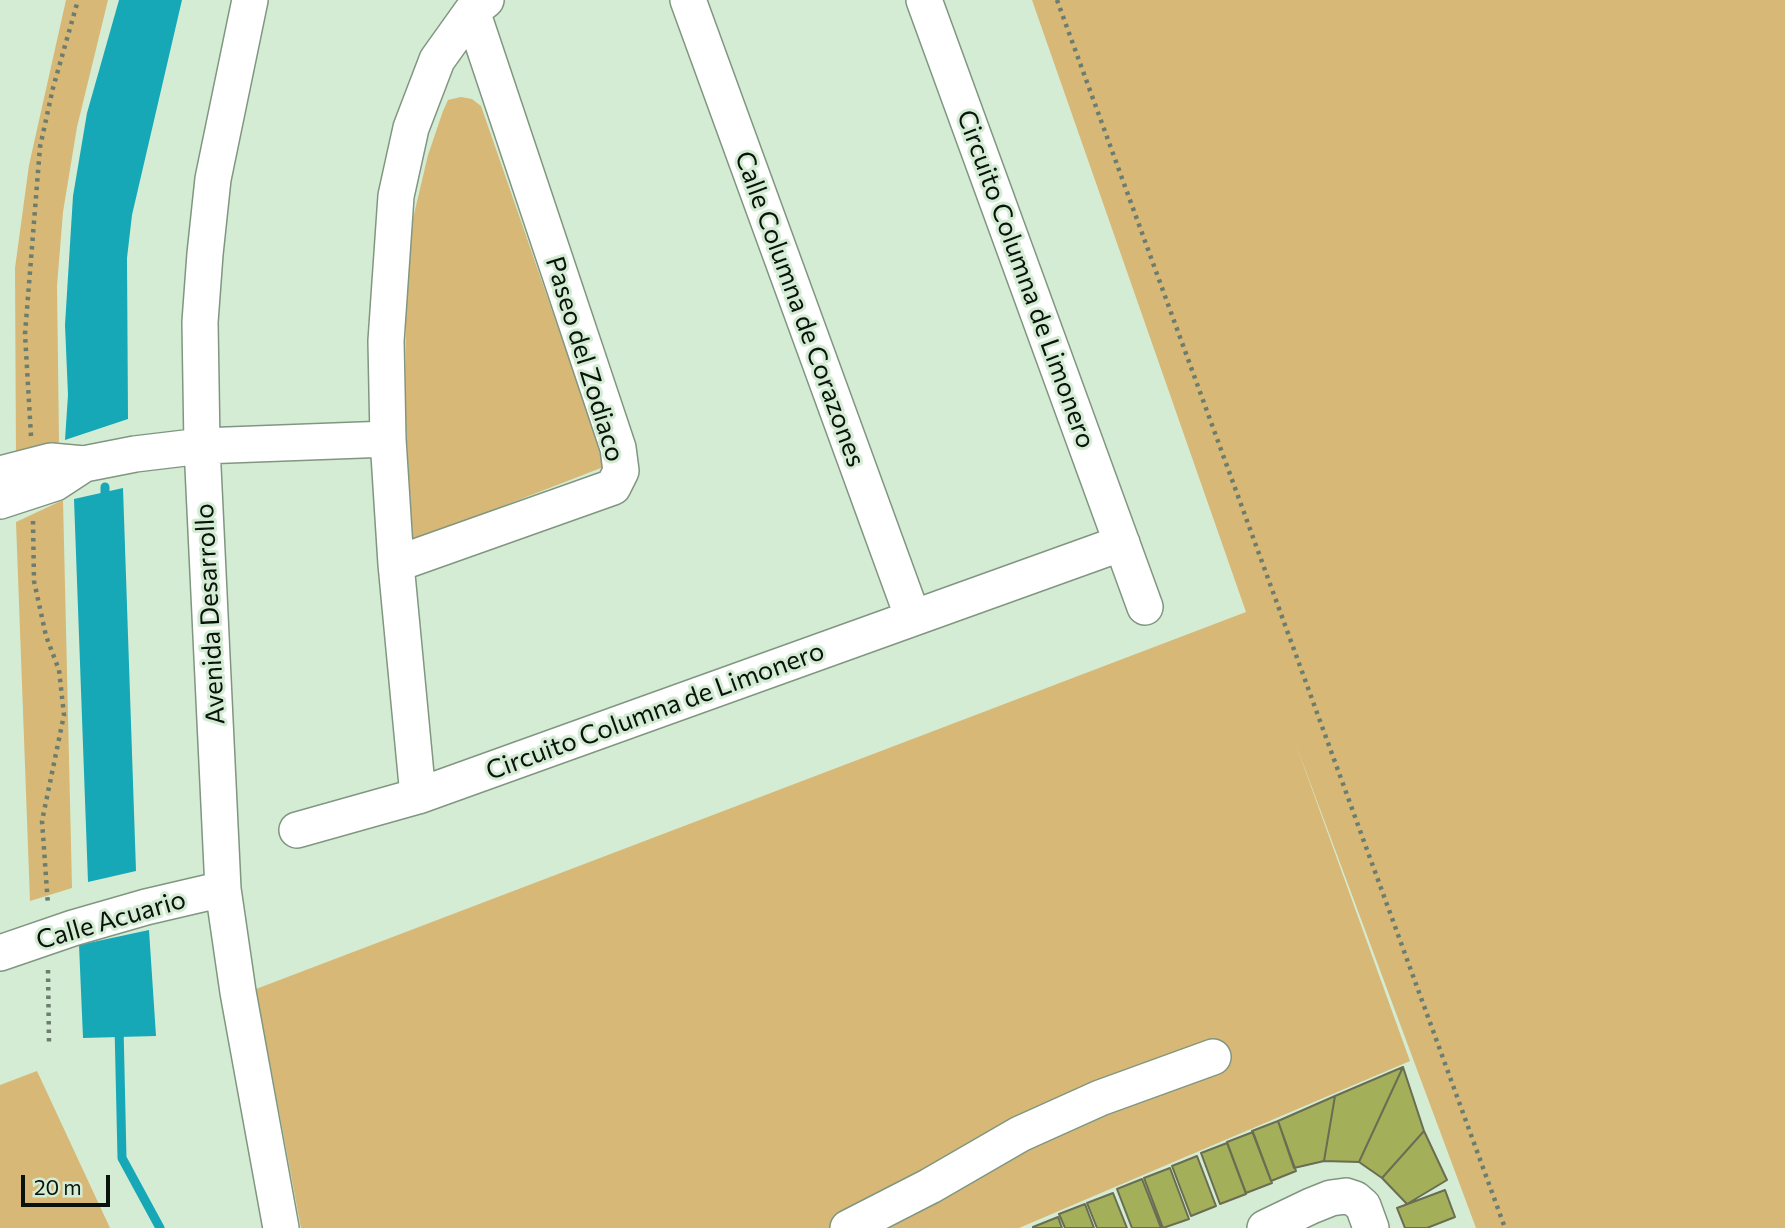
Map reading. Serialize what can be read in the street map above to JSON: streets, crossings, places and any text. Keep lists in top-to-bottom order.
{
  "streets": {
    "street": [
      "Circuito Columna de Limonero",
      "Calle Columna de Corazones",
      "Paseo del Zodiaco",
      "Avenida Desarrollo",
      "Calle Acuario"
    ]
  },
  "crossings": [
    ["Circuito Columna de Limonero", "Calle Columna de Corazones"],
    ["Avenida Desarrollo", "Calle Acuario"]
  ],
  "scale_bar": "20 m"
}
